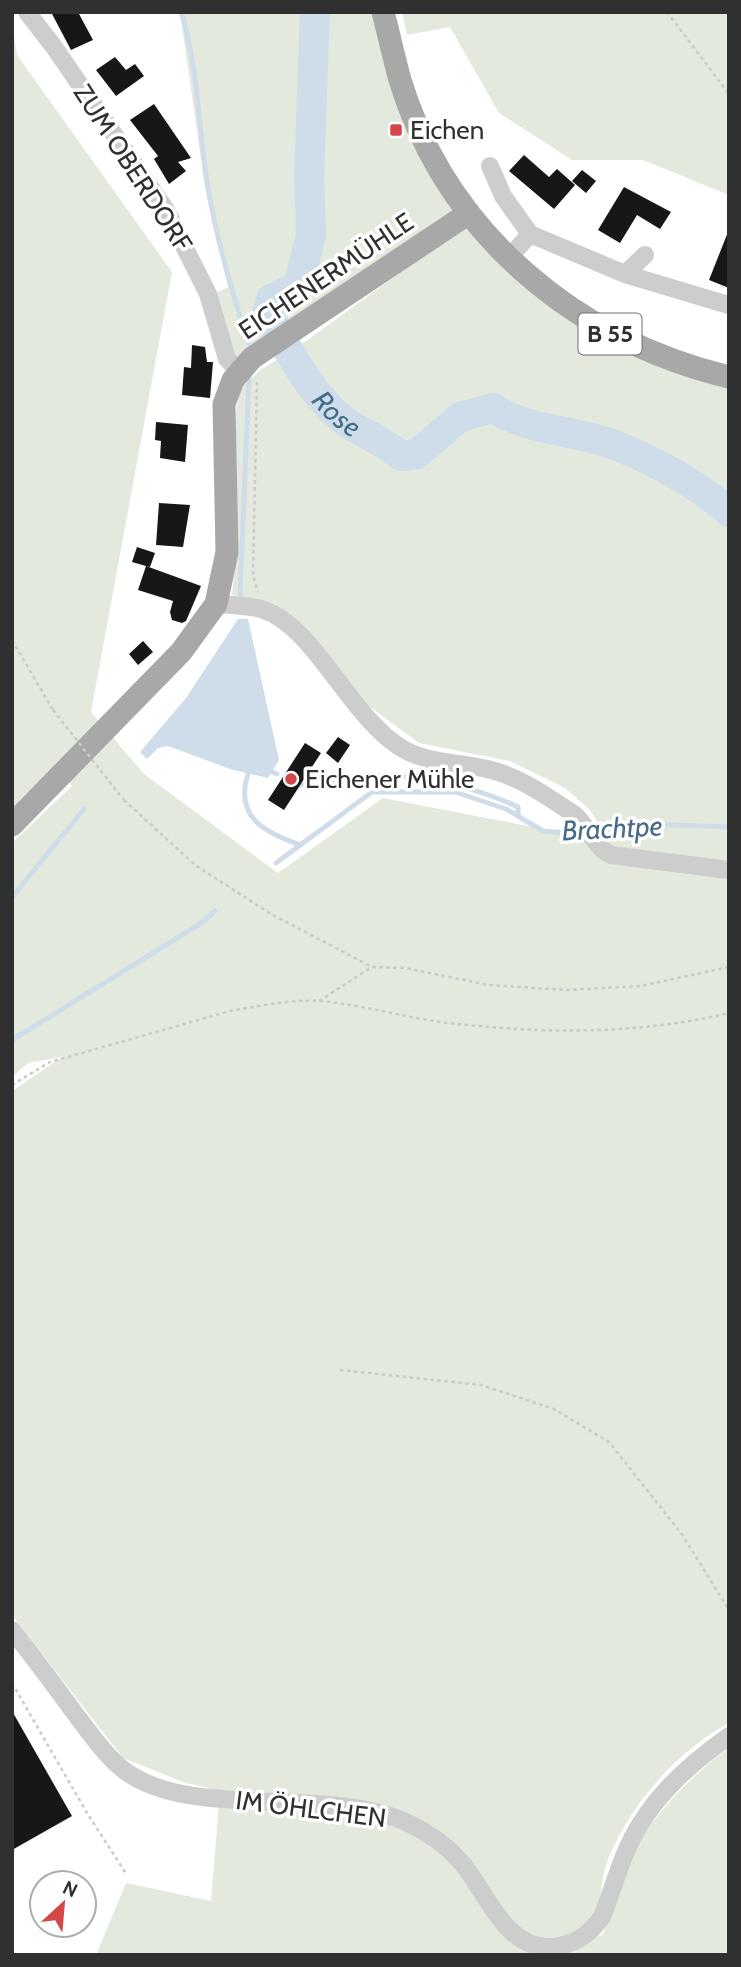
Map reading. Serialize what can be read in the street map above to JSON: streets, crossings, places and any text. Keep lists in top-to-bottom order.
{
  "streets": {
    "main road": ["EICHENERMÜHLE", "B 55"],
    "street": ["ZUM OBERDORF", "IM ÖHLCHEN"]
  },
  "crossings": [
    ["ZUM OBERDORF", "EICHENERMÜHLE"],
    ["EICHENERMÜHLE", "B 55"]
  ],
  "water": ["Rose", "Brachtpe"],
  "places": {
    "transit": ["Eichen"],
    "other": ["Eichener Mühle"]
  },
  "north": "top right"
}
